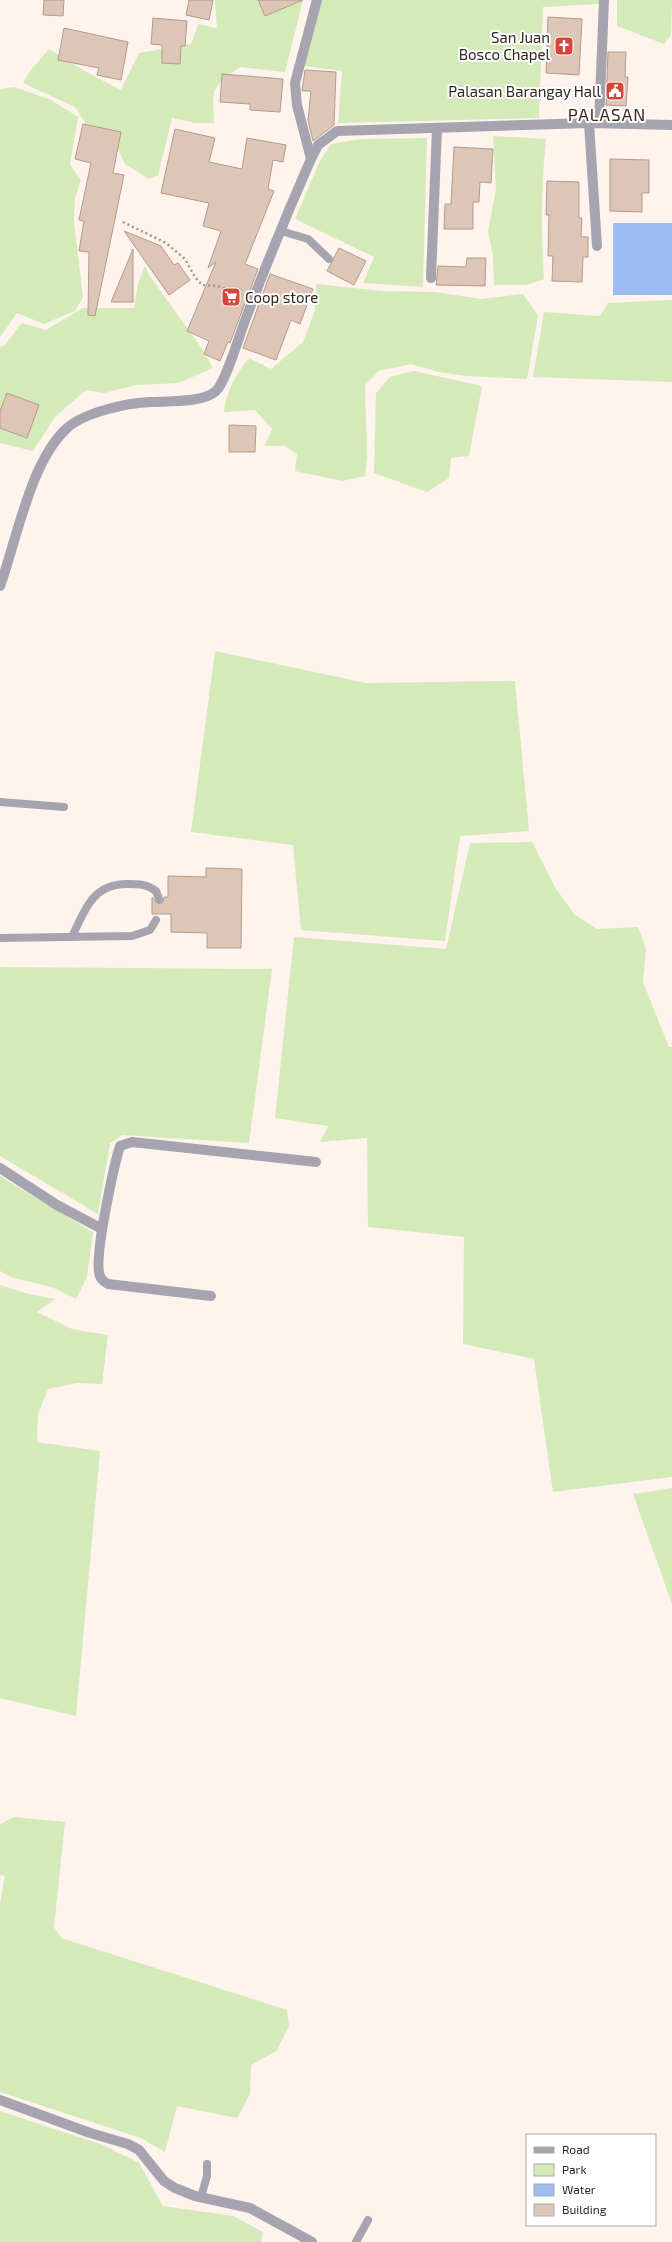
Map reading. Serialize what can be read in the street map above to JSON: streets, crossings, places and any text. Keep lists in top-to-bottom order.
{
  "districts": ["PALASAN"],
  "places": {
    "church": ["San Juan Bosco Chapel"],
    "public building": ["Palasan Barangay Hall"],
    "supermarket": ["Coop store"]
  },
  "legend": [
    "Road",
    "Park",
    "Water",
    "Building"
  ]
}
